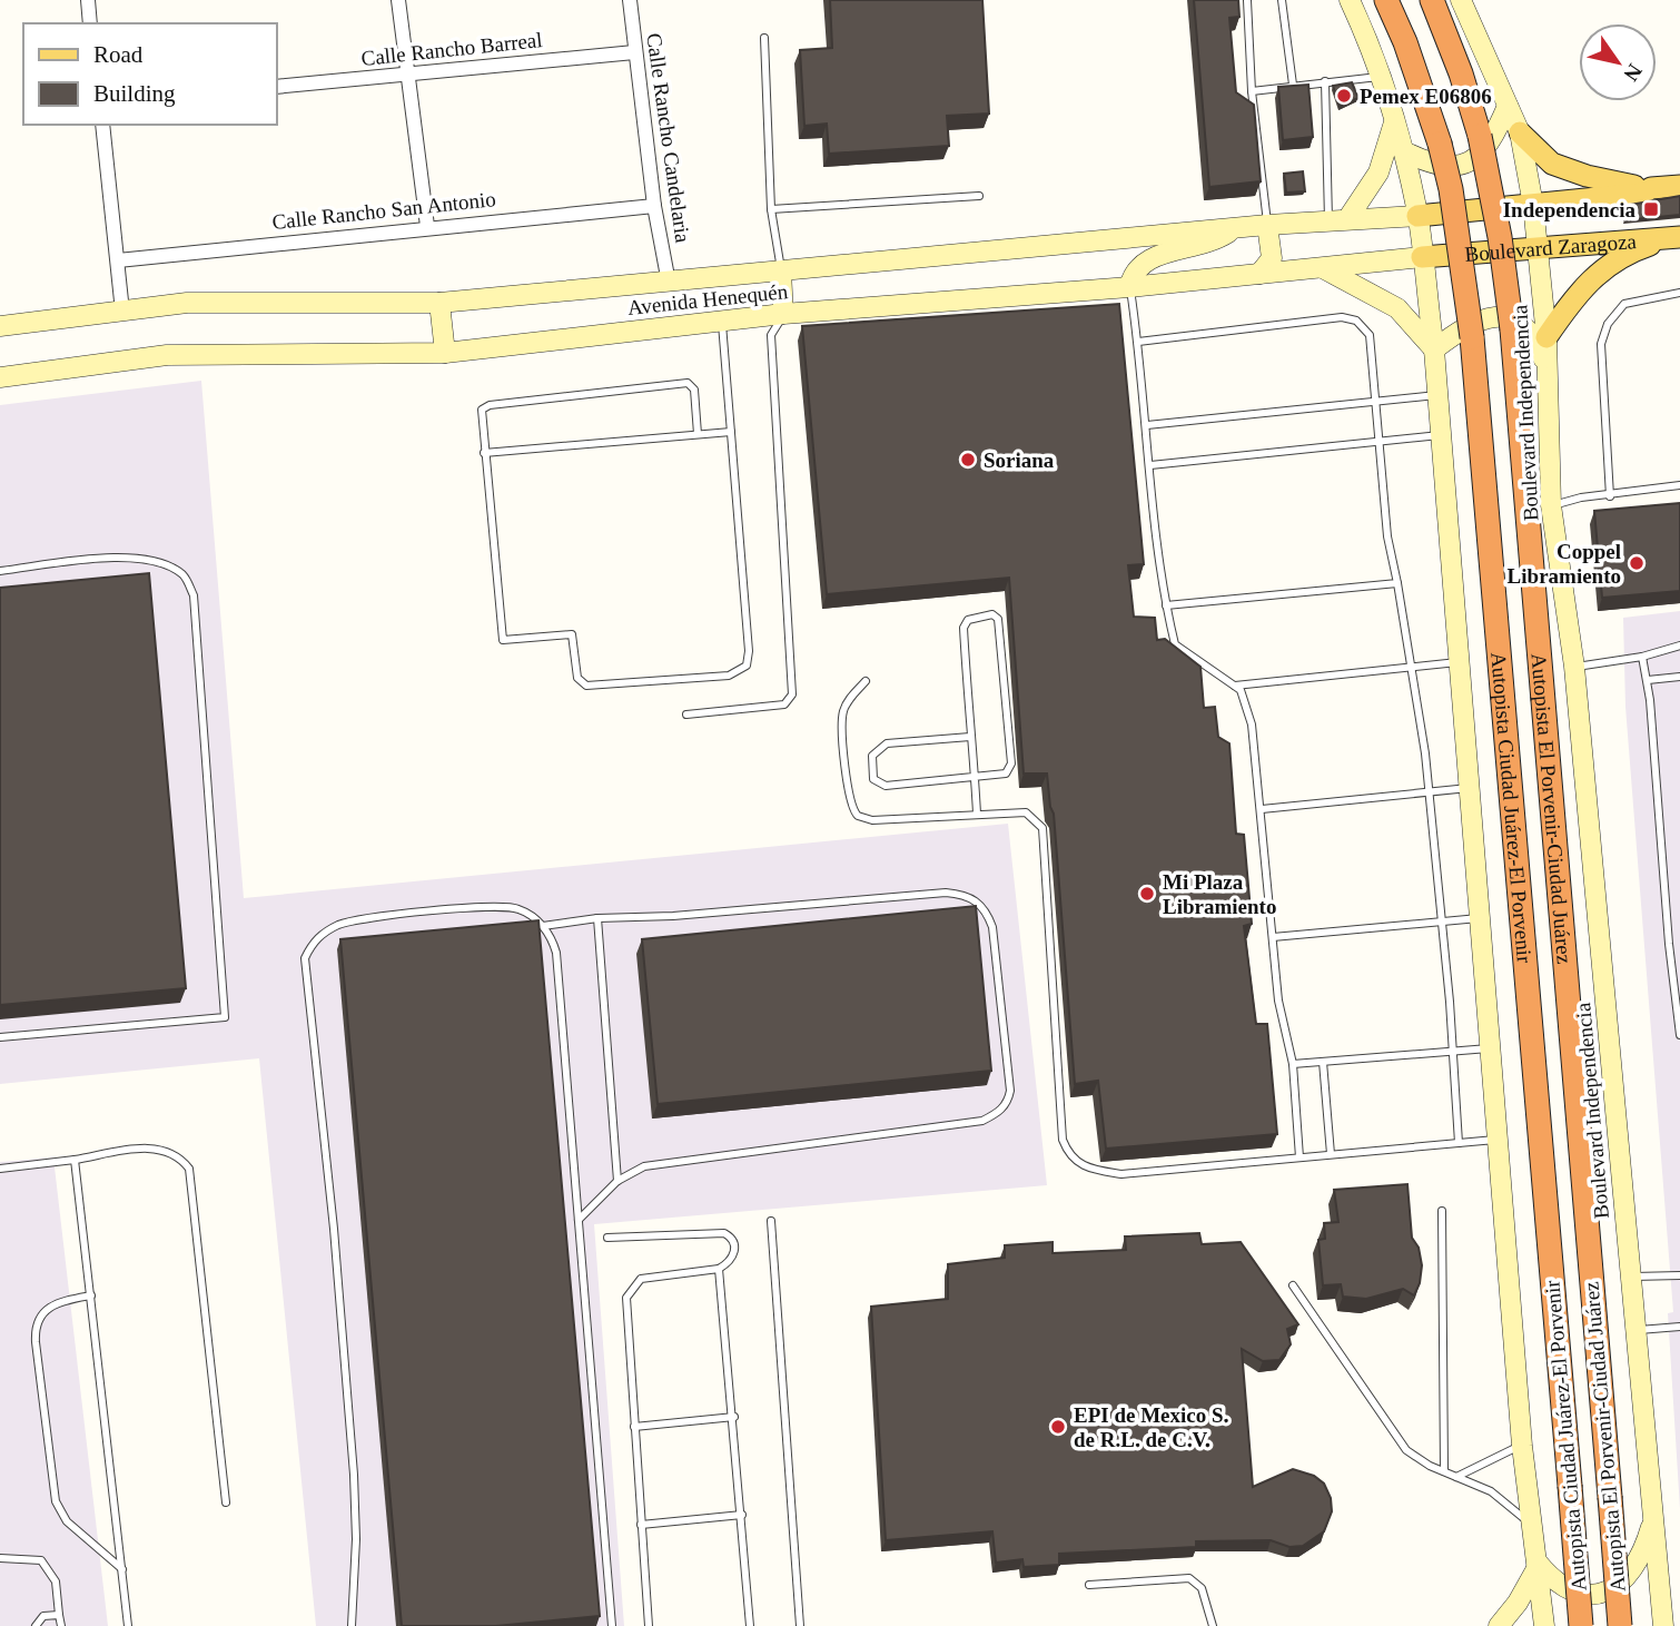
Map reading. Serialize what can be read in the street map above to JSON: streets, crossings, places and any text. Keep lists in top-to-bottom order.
{
  "streets": {
    "highway": ["Autopista Ciudad Juárez-El Porvenir", "Autopista El Porvenir-Ciudad Juárez"],
    "main road": ["Boulevard Zaragoza", "Avenida Henequén", "Boulevard Independencia"],
    "street": ["Calle Rancho Barreal", "Calle Rancho Candelaria", "Calle Rancho San Antonio"]
  },
  "crossings": [
    ["Calle Rancho Barreal", "Calle Rancho Candelaria"],
    ["Calle Rancho Candelaria", "Calle Rancho San Antonio"],
    ["Calle Rancho Candelaria", "Avenida Henequén"],
    ["Boulevard Zaragoza", "Avenida Henequén"],
    ["Boulevard Zaragoza", "Boulevard Independencia"]
  ],
  "places": {
    "other": [
      "Pemex E06806",
      "Soriana",
      "Coppel Libramiento",
      "Mi Plaza Libramiento",
      "EPI de Mexico S. de R.L. de C.V."
    ],
    "transit": ["Independencia"]
  },
  "legend": ["Road", "Building"],
  "north": "bottom right"
}
